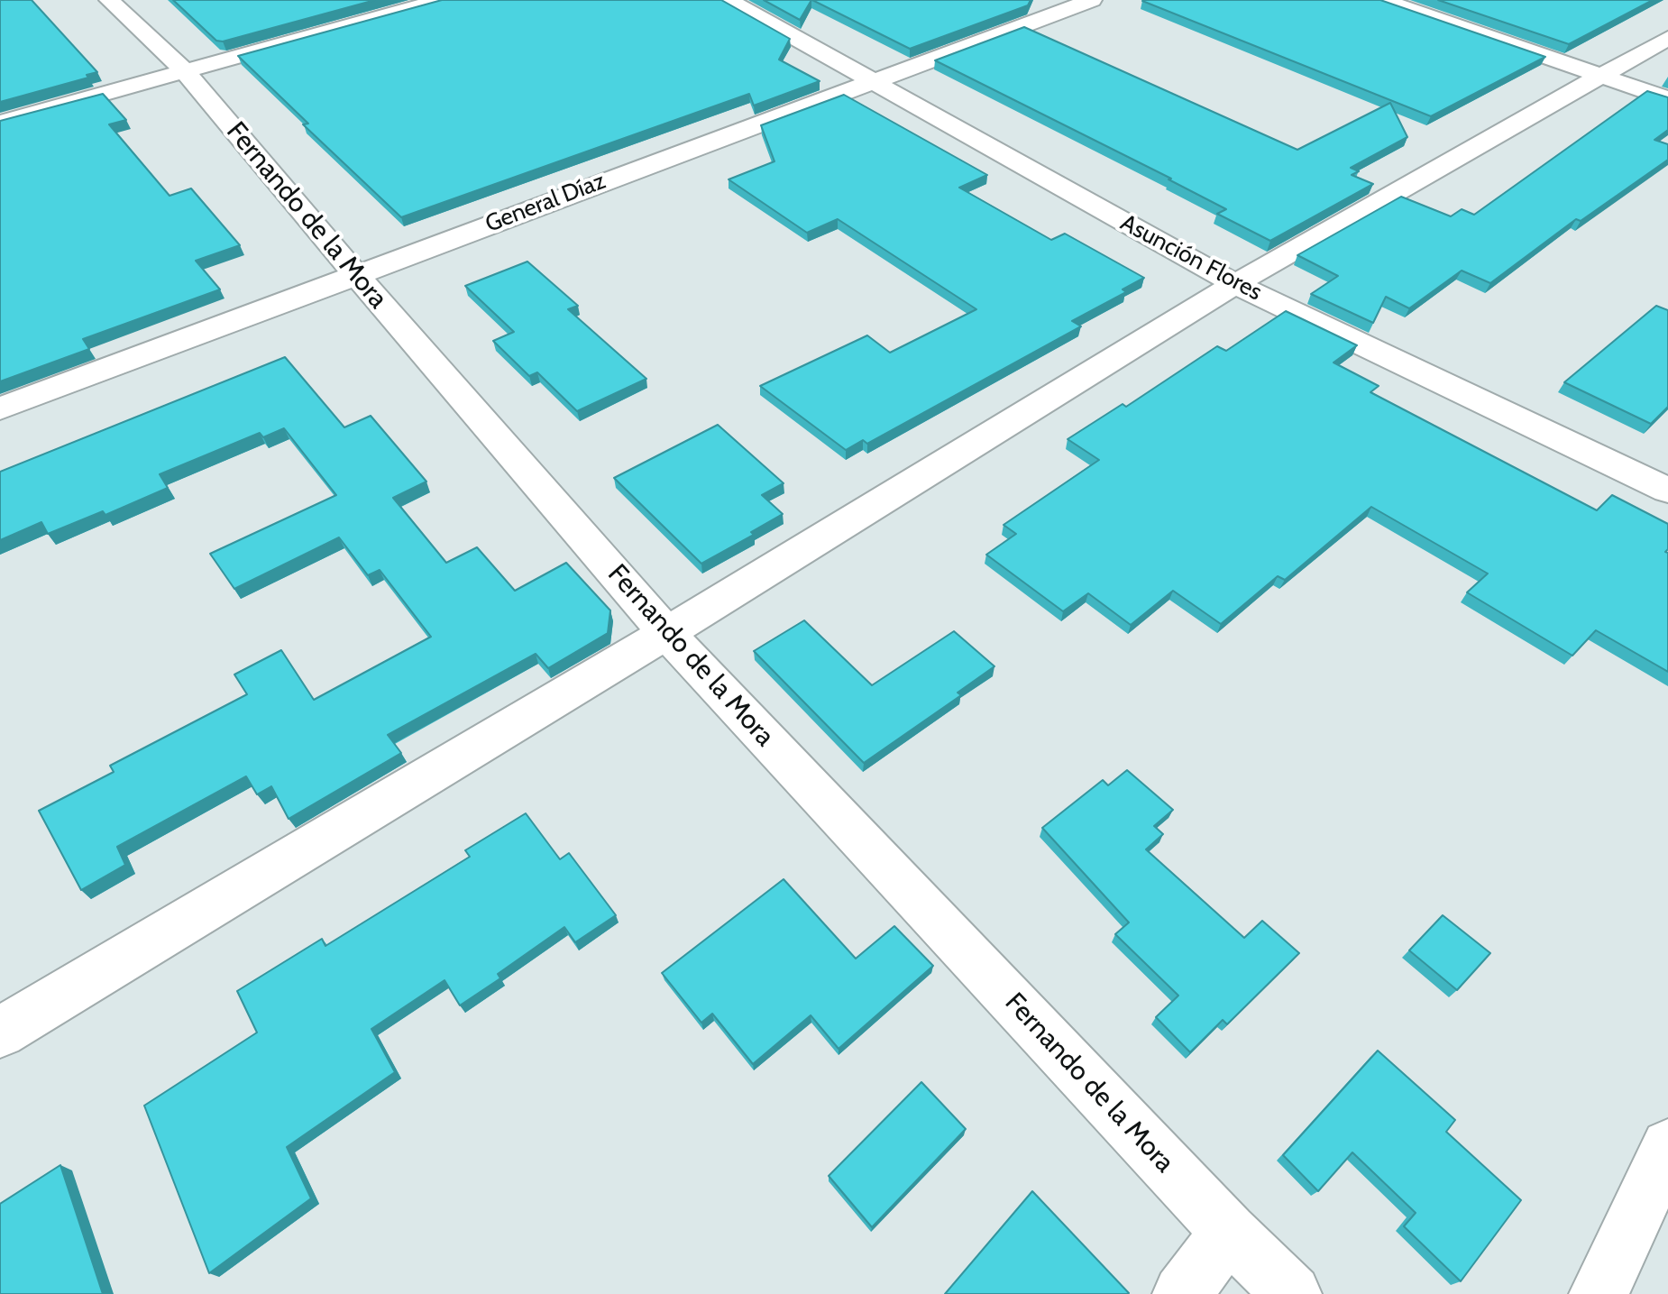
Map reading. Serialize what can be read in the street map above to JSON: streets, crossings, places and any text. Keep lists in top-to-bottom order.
{
  "streets": {
    "street": ["General Díaz", "Fernando de la Mora", "Asunción Flores"]
  },
  "crossings": [
    ["General Díaz", "Fernando de la Mora"],
    ["General Díaz", "Asunción Flores"]
  ]
}
